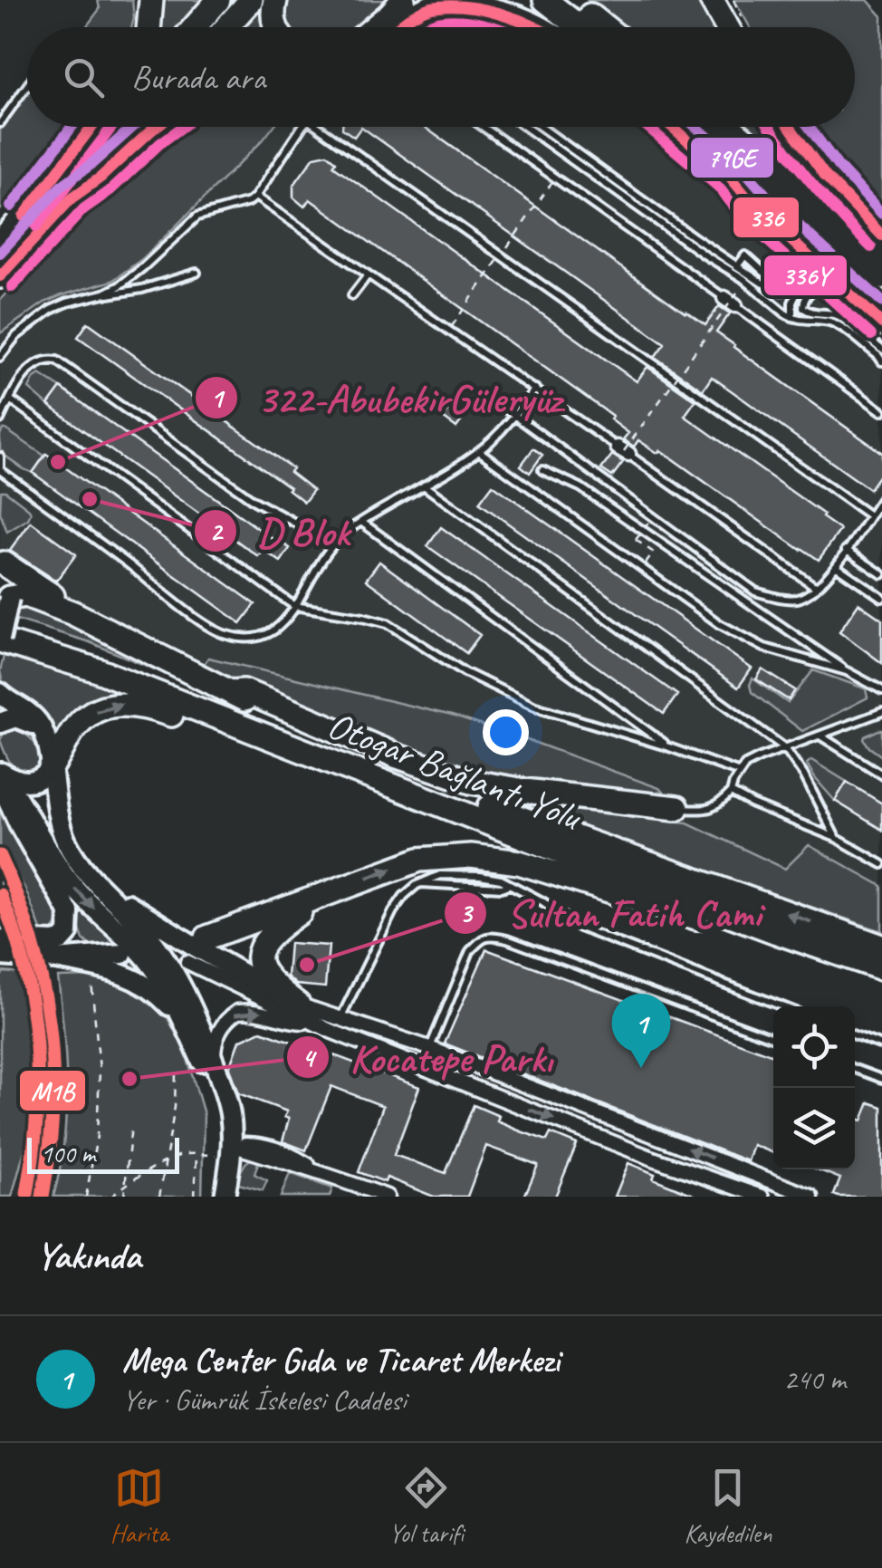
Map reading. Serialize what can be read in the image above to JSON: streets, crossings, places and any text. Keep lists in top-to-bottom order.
{
  "streets": {
    "highway": ["Otogar Bağlantı Yolu"]
  },
  "places": [
    "322-AbubekirGüleryüz",
    "D Blok",
    "Sultan Fatih Cami",
    "Kocatepe Parkı"
  ],
  "lines": [
    "transit line 336",
    "transit line 336Y",
    "transit line 79GE",
    "transit line M1B"
  ],
  "scale_bar": "100 m",
  "page": {
    "search": "Burada ara",
    "pins": "1",
    "scale": "100 m",
    "heading": "Yakında",
    "list": [
      {
        "mark": "1",
        "name": "Mega Center Gıda ve Ticaret Merkezi",
        "note": "Yer · Gümrük İskelesi Caddesi",
        "value": "240 m"
      }
    ],
    "nav": ["Harita", "Yol tarifi", "Kaydedilen"]
  }
}
